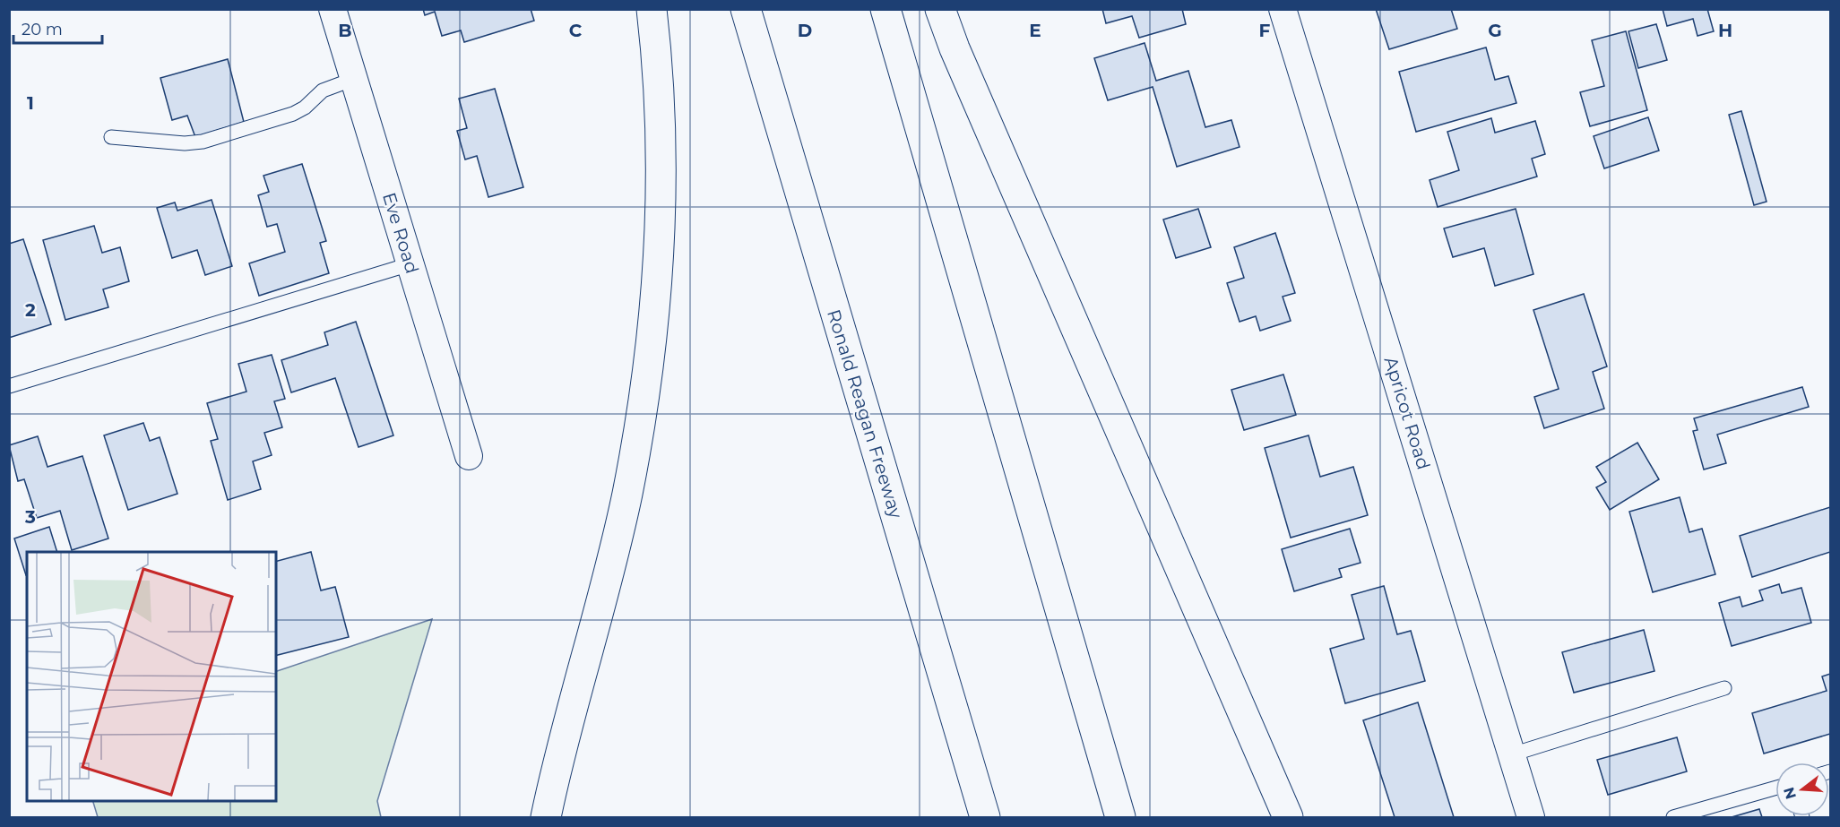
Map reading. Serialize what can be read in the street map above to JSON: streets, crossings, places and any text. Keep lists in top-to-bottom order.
{
  "streets": {
    "highway": ["Ronald Reagan Freeway"],
    "street": ["Eve Road", "Apricot Road"]
  },
  "scale_bar": "20 m",
  "north": "left",
  "grid": {
    "columns": [
      "B",
      "C",
      "D",
      "E",
      "F",
      "G",
      "H"
    ],
    "rows": ["1", "2", "3"]
  }
}
